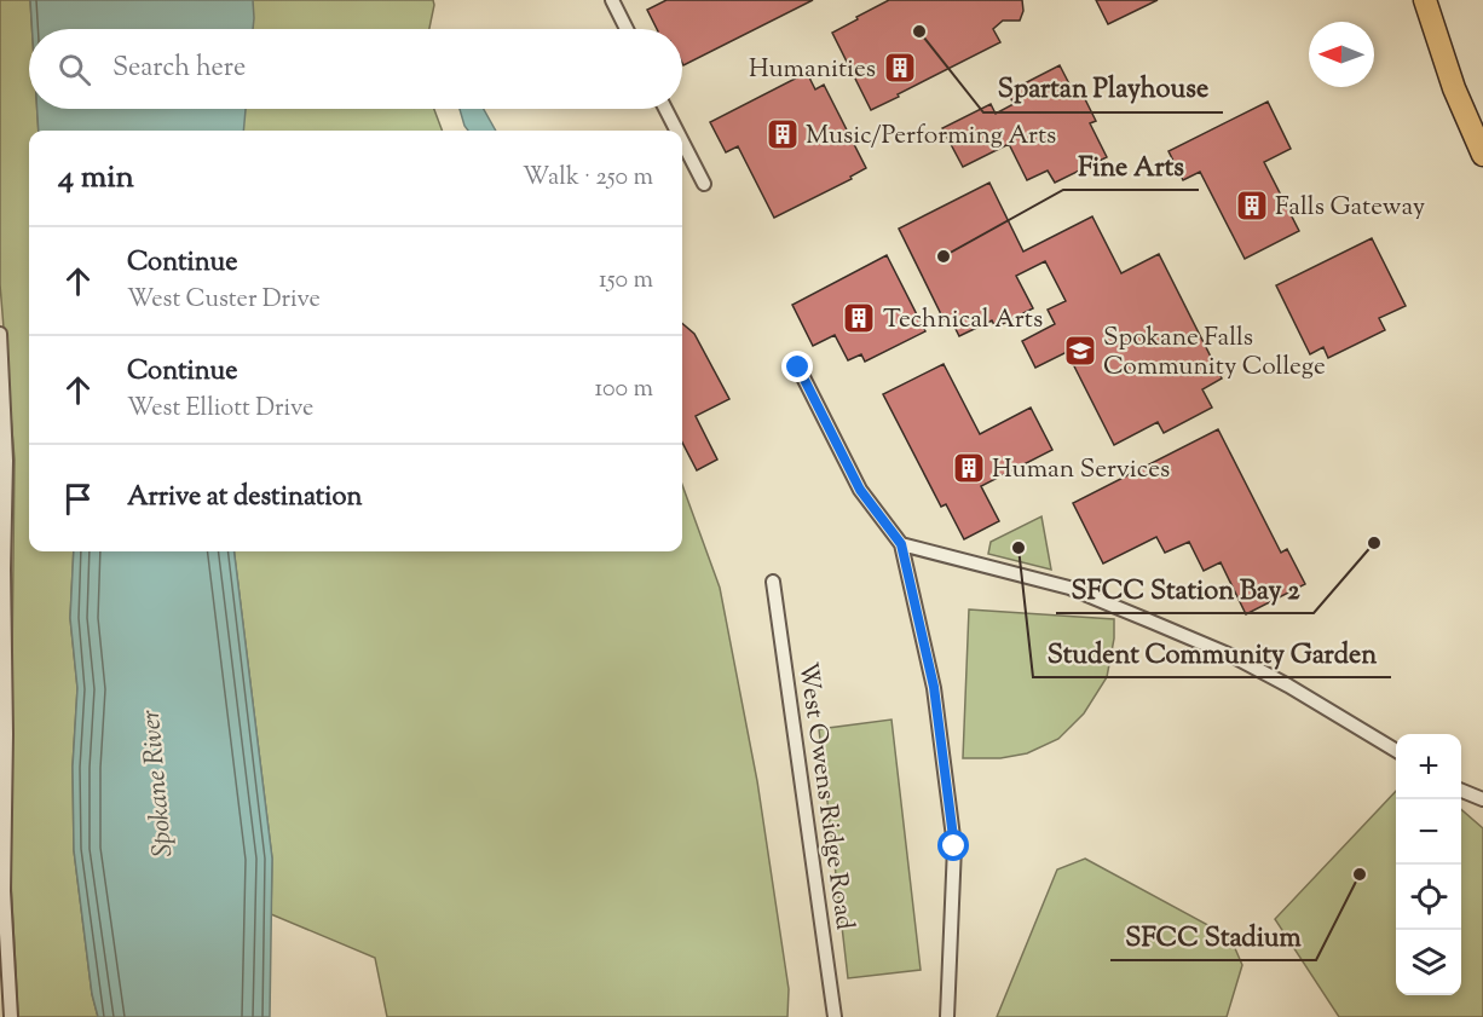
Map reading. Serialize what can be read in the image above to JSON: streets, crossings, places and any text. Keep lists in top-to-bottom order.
{
  "streets": {
    "street": ["West Owens Ridge Road"]
  },
  "water": ["Spokane River"],
  "places": {
    "other": [
      "Spartan Playhouse",
      "Fine Arts",
      "SFCC Station Bay 2",
      "Student Community Garden",
      "SFCC Stadium"
    ],
    "building": [
      "Humanities",
      "Music/Performing Arts",
      "Falls Gateway",
      "Technical Arts",
      "Human Services"
    ],
    "school or university": ["Spokane Falls Community College"]
  },
  "north": "left",
  "page": {
    "search": "Search here",
    "heading": ["4 min", "Walk · 250 m"],
    "list": [
      ["Continue", "West Custer Drive", "150 m"],
      ["Continue", "West Elliott Drive", "100 m"],
      "Arrive at destination"
    ],
    "map_buttons": ["+", "−"]
  }
}
